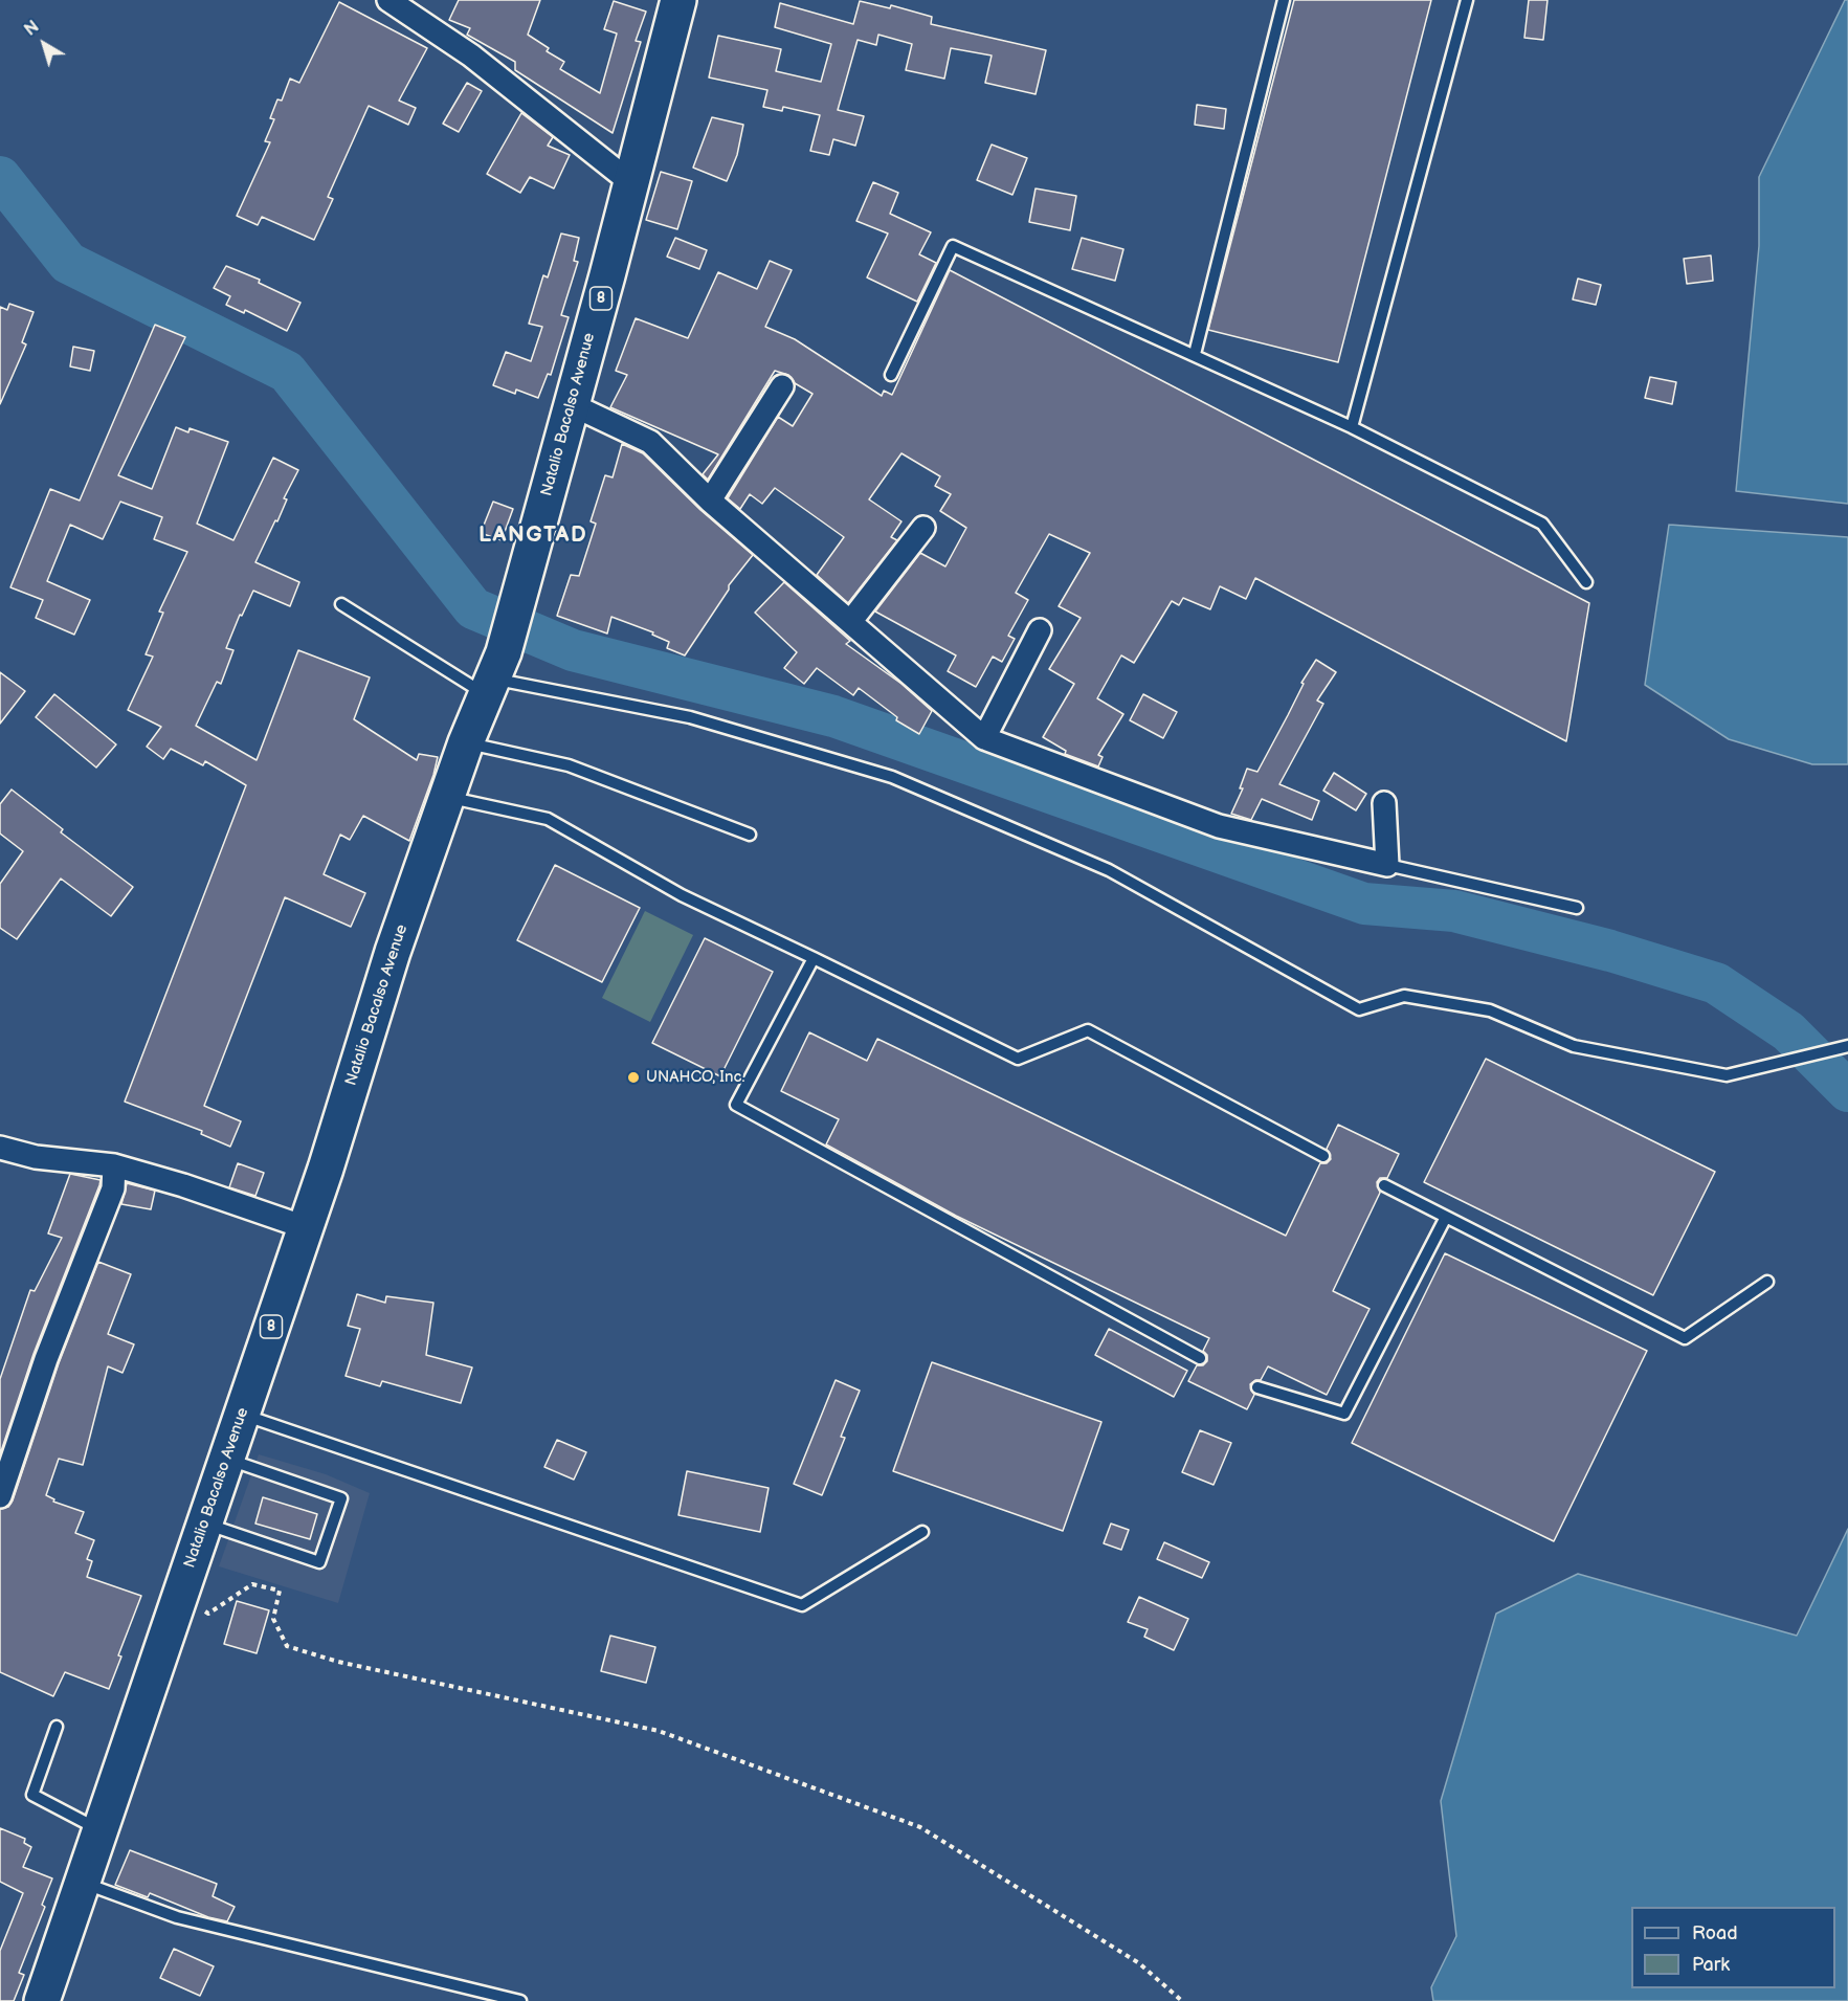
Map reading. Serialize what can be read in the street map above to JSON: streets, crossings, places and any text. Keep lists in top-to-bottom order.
{
  "streets": {
    "highway": ["8", "Natalio Bacalso Avenue"]
  },
  "districts": ["LANGTAD"],
  "places": ["UNAHCO, Inc."],
  "legend": ["Road", "Park"],
  "north": "top left"
}
